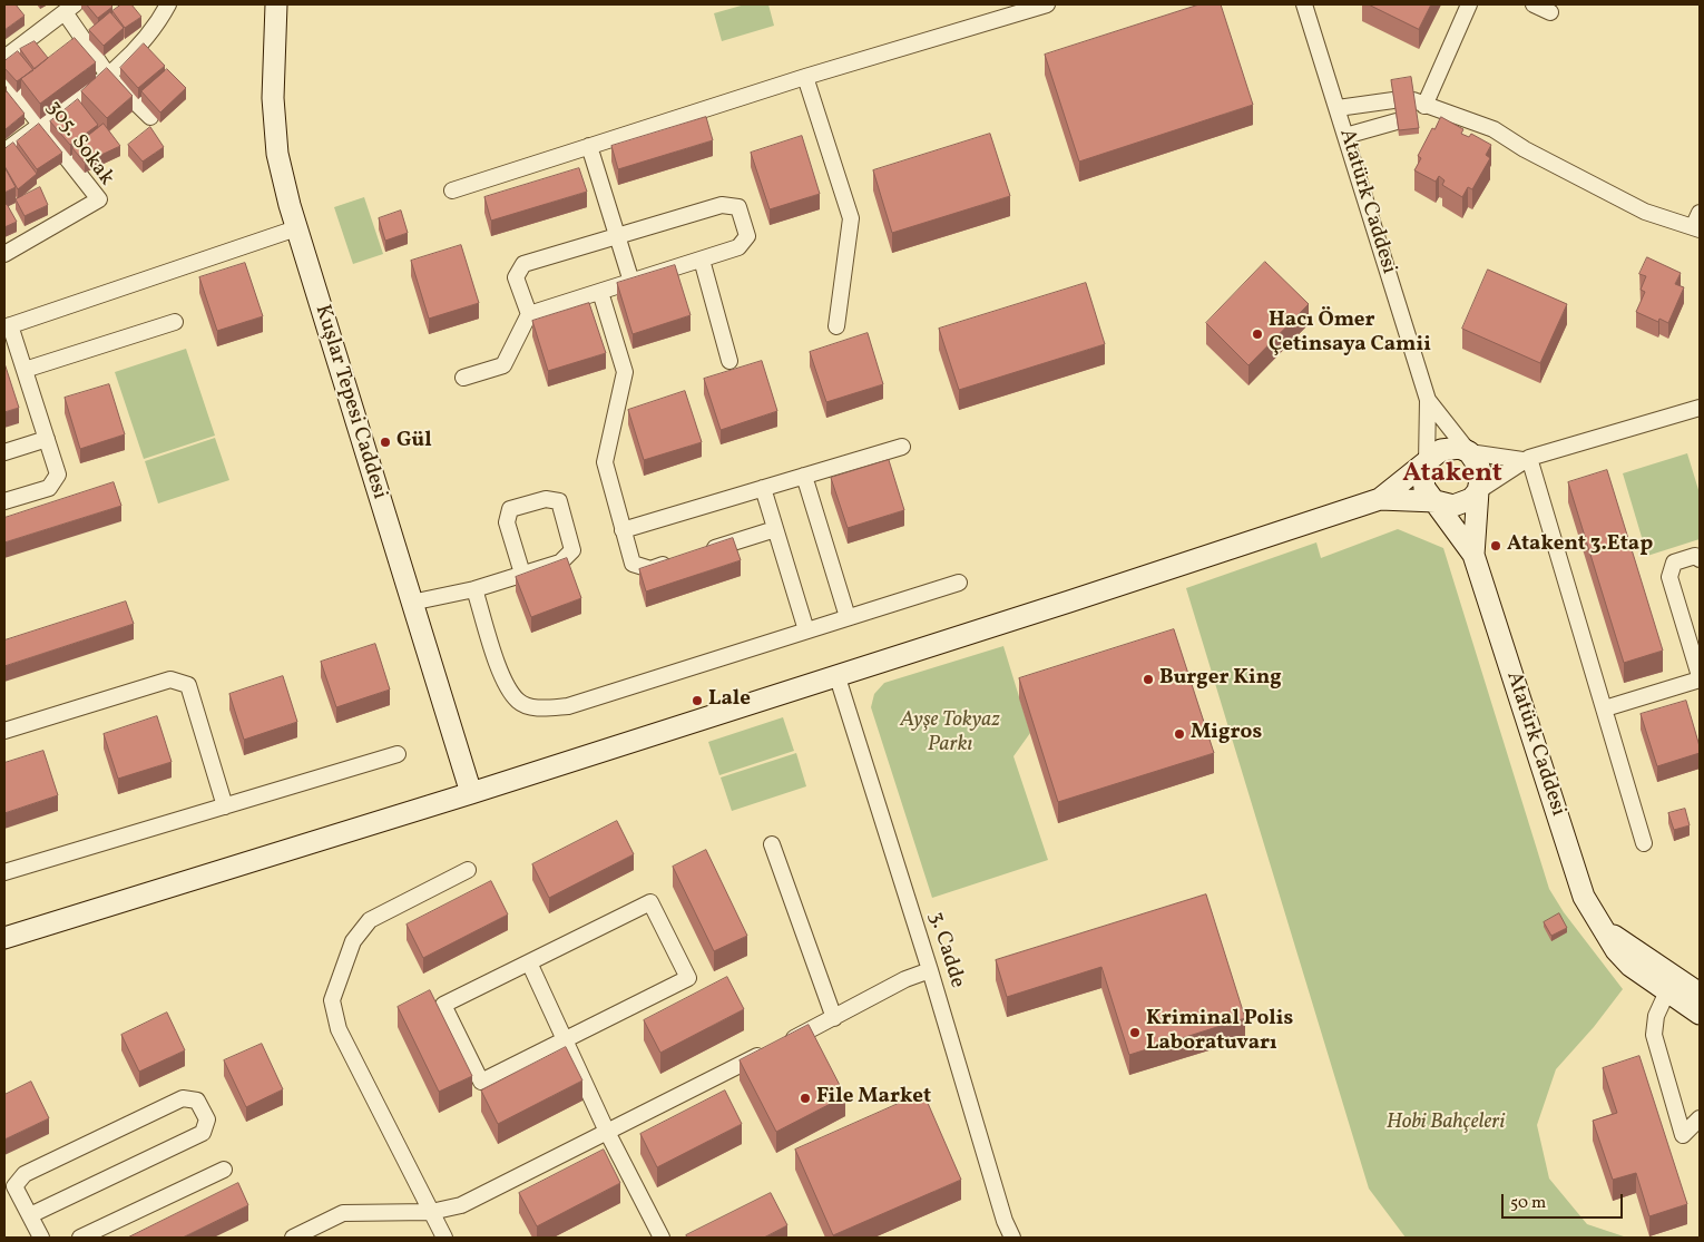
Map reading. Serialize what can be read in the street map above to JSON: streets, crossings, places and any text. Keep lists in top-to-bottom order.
{
  "streets": {
    "street": [
      "305. Sokak",
      "Atatürk Caddesi",
      "Kuşlar Tepesi Caddesi",
      "3. Cadde"
    ]
  },
  "districts": ["Atakent"],
  "parks": ["Ayşe Tokyaz Parkı", "Hobi Bahçeleri"],
  "places": [
    "Hacı Ömer Çetinsaya Camii",
    "Gül",
    "Atakent 3.Etap",
    "Burger King",
    "Lale",
    "Migros",
    "Kriminal Polis Laboratuvarı",
    "File Market"
  ],
  "scale_bar": "50 m"
}
